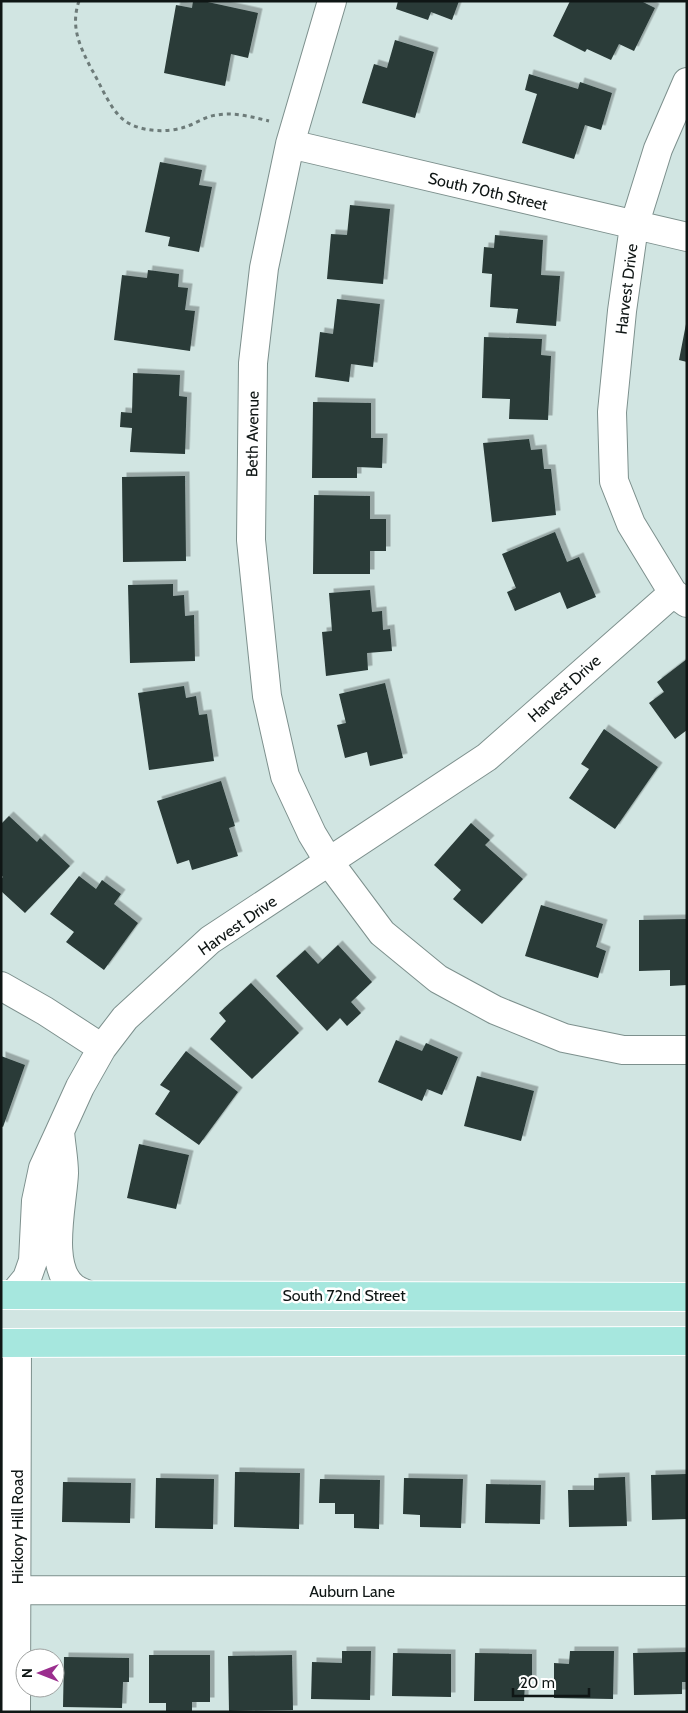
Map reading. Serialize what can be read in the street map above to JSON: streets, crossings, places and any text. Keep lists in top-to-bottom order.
{
  "streets": {
    "main road": ["South 72nd Street"],
    "street": [
      "South 70th Street",
      "Harvest Drive",
      "Beth Avenue",
      "Hickory Hill Road",
      "Auburn Lane"
    ]
  },
  "crossings": [
    ["South 70th Street", "Harvest Drive"],
    ["South 70th Street", "Beth Avenue"],
    ["Harvest Drive", "Beth Avenue"],
    ["Harvest Drive", "South 72nd Street"],
    ["Hickory Hill Road", "Auburn Lane"]
  ],
  "scale_bar": "20 m",
  "north": "left"
}
